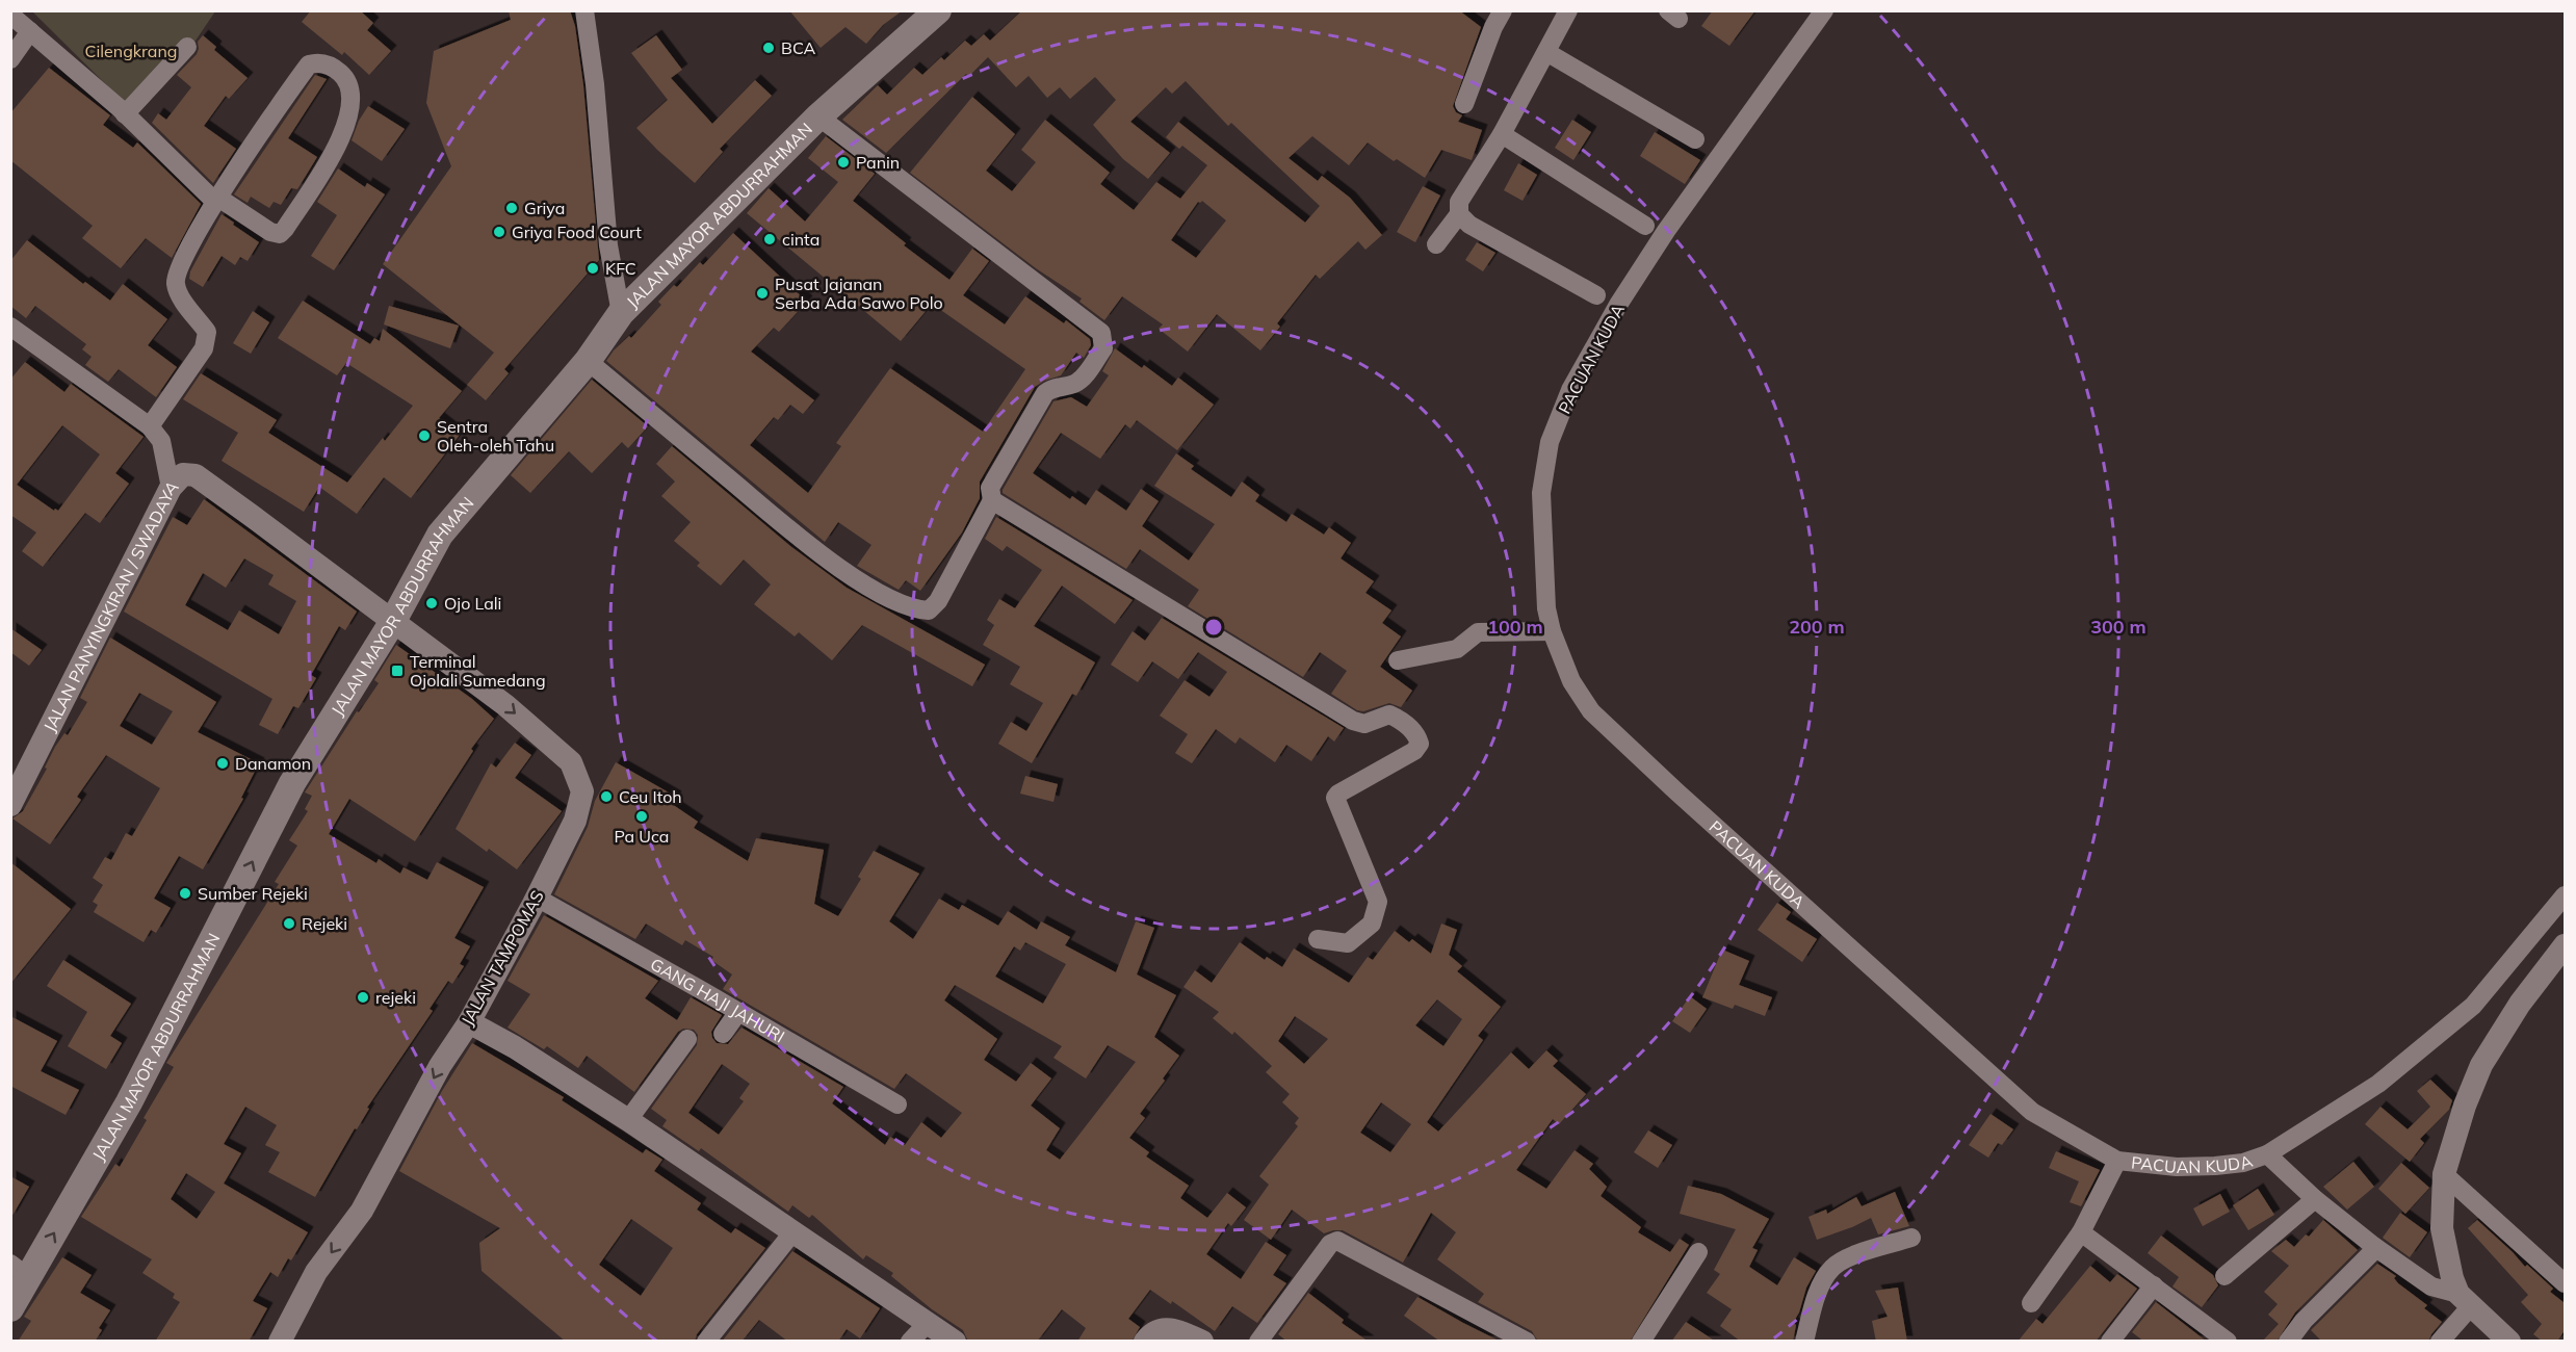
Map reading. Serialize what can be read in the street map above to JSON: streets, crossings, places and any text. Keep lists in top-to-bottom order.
{
  "streets": {
    "main road": ["JALAN MAYOR ABDURRAHMAN"],
    "street": [
      "PACUAN KUDA",
      "JALAN PANYINGKIRAN / SWADAYA",
      "JALAN TAMPOMAS",
      "GANG HAJI JAHURI"
    ]
  },
  "crossings": [
    ["JALAN MAYOR ABDURRAHMAN", "JALAN PANYINGKIRAN / SWADAYA"],
    ["JALAN MAYOR ABDURRAHMAN", "JALAN TAMPOMAS"],
    ["JALAN PANYINGKIRAN / SWADAYA", "JALAN TAMPOMAS"],
    ["JALAN TAMPOMAS", "GANG HAJI JAHURI"]
  ],
  "one_way": ["JALAN MAYOR ABDURRAHMAN", "JALAN TAMPOMAS"],
  "parks": ["Cilengkrang"],
  "places": {
    "other": [
      "BCA",
      "Panin",
      "Griya",
      "Griya Food Court",
      "cinta",
      "KFC",
      "Pusat Jajanan Serba Ada Sawo Polo",
      "Sentra Oleh-oleh Tahu",
      "Ojo Lali",
      "Danamon",
      "Ceu Itoh",
      "Pa Uca",
      "Sumber Rejeki",
      "Rejeki",
      "rejeki"
    ],
    "transit": ["Terminal Ojolali Sumedang"]
  },
  "rings": ["100 m", "200 m", "300 m"]
}
